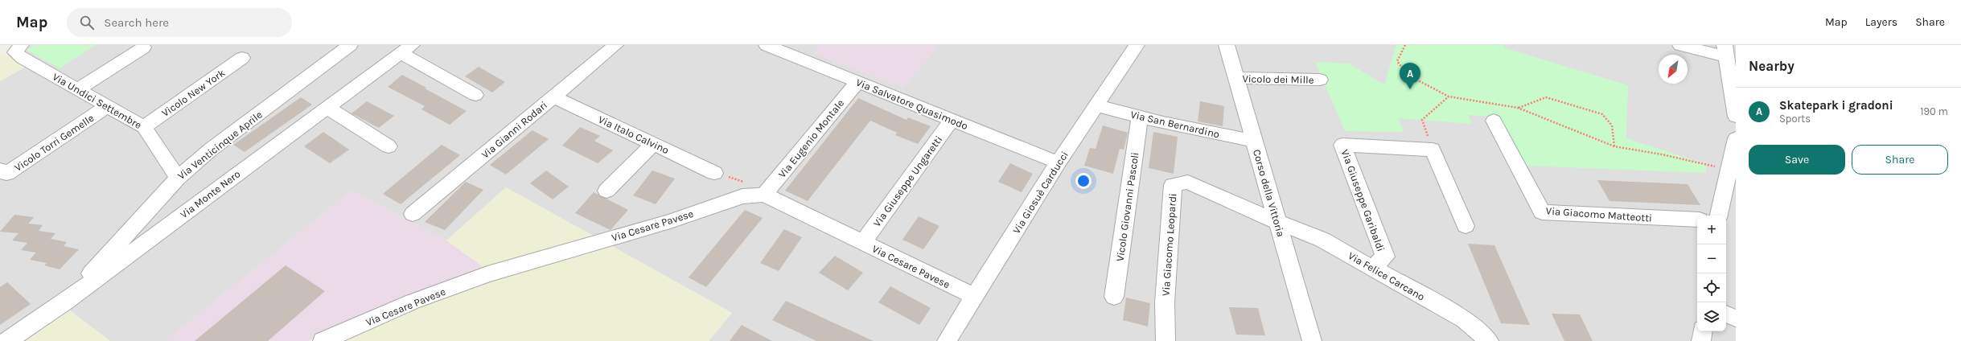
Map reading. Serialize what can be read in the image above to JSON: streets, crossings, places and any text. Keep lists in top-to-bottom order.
{
  "streets": {
    "street": [
      "Vicolo dei Mille",
      "Vicolo New York",
      "Via Undici Settembre",
      "Via Salvatore Quasimodo",
      "Via San Bernardino",
      "Via Gianni Rodari",
      "Via Italo Calvino",
      "Via Eugenio Montale",
      "Vicolo Torri Gemelle",
      "Via Venticinque Aprile",
      "Via Giuseppe Ungaretti",
      "Via Giosuè Carducci",
      "Corso della Vittoria",
      "Via Monte Nero",
      "Via Giuseppe Garibaldi",
      "Vicolo Giovanni Pascoli",
      "Via Giacomo Matteotti",
      "Via Cesare Pavese",
      "Via Giacomo Leopardi",
      "Via Felice Carcano"
    ]
  },
  "crossings": [
    ["Vicolo dei Mille", "Corso della Vittoria"],
    ["Vicolo New York", "Via Undici Settembre"],
    ["Via Undici Settembre", "Vicolo Torri Gemelle"],
    ["Via Undici Settembre", "Via Venticinque Aprile"],
    ["Via Salvatore Quasimodo", "Via Eugenio Montale"],
    ["Via Salvatore Quasimodo", "Via Giuseppe Ungaretti"],
    ["Via Salvatore Quasimodo", "Via Giosuè Carducci"],
    ["Via San Bernardino", "Via Giosuè Carducci"],
    ["Via San Bernardino", "Corso della Vittoria"],
    ["Via San Bernardino", "Vicolo Giovanni Pascoli"],
    ["Via Gianni Rodari", "Via Italo Calvino"],
    ["Via Eugenio Montale", "Via Cesare Pavese"],
    ["Via Venticinque Aprile", "Via Monte Nero"],
    ["Via Giuseppe Ungaretti", "Via Cesare Pavese"],
    ["Via Giosuè Carducci", "Via Cesare Pavese"],
    ["Corso della Vittoria", "Via Giacomo Leopardi"],
    ["Corso della Vittoria", "Via Felice Carcano"],
    ["Via Giuseppe Garibaldi", "Via Felice Carcano"],
    ["Via Giacomo Leopardi", "Via Felice Carcano"]
  ],
  "north": "bottom left",
  "page": {
    "header": "Map",
    "search": "Search here",
    "nav": ["Map", "Layers", "Share"],
    "heading": "Nearby",
    "pins": "A",
    "list": [
      {
        "mark": "A",
        "name": "Skatepark i gradoni",
        "note": "Sports",
        "value": "190 m"
      }
    ],
    "buttons": ["Save", "Share"],
    "map_buttons": ["+", "−"]
  }
}
